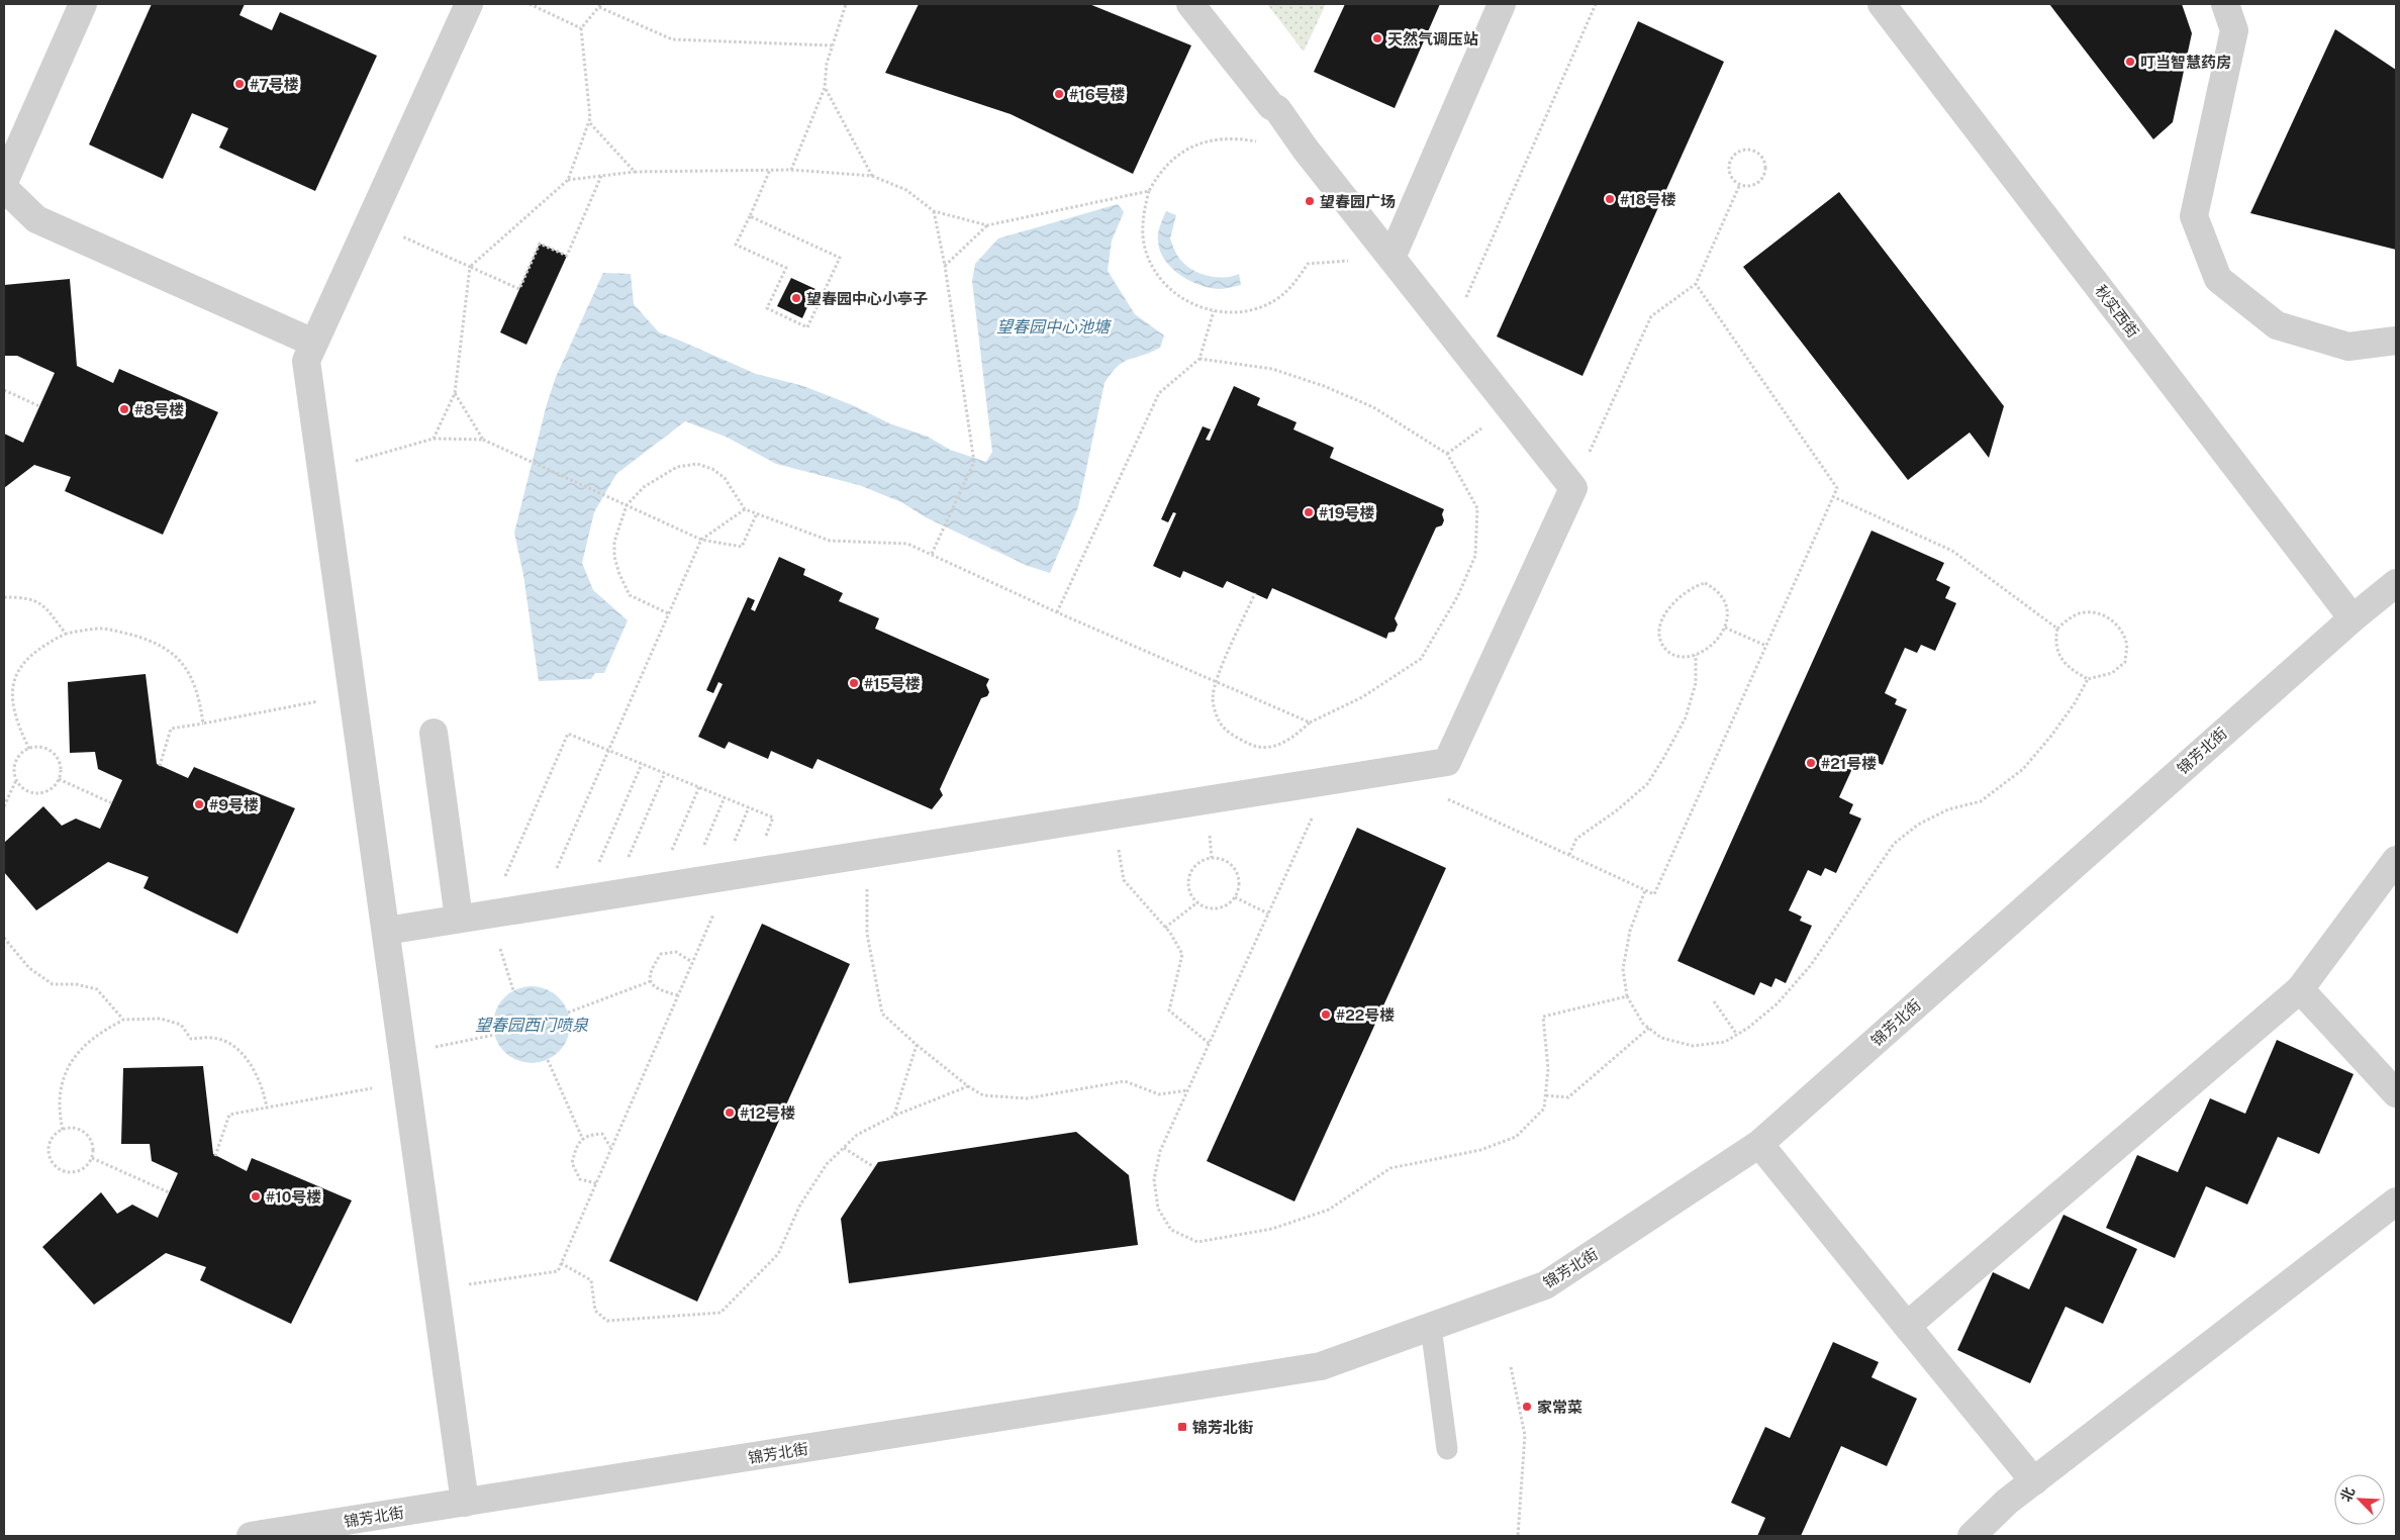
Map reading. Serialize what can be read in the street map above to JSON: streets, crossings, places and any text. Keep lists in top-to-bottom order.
{
  "streets": {
    "street": ["秋实西街", "锦芳北街"]
  },
  "crossings": [
    ["秋实西街", "锦芳北街"]
  ],
  "water": ["望春园中心池塘", "望春园西门喷泉"],
  "places": {
    "other": [
      "天然气调压站",
      "叮当智慧药房",
      "#7号楼",
      "#16号楼",
      "#18号楼",
      "望春园广场",
      "望春园中心小亭子",
      "#8号楼",
      "#19号楼",
      "#15号楼",
      "#21号楼",
      "#9号楼",
      "#22号楼",
      "#12号楼",
      "#10号楼",
      "家常菜"
    ],
    "transit": ["锦芳北街"]
  },
  "north": "top left"
}
